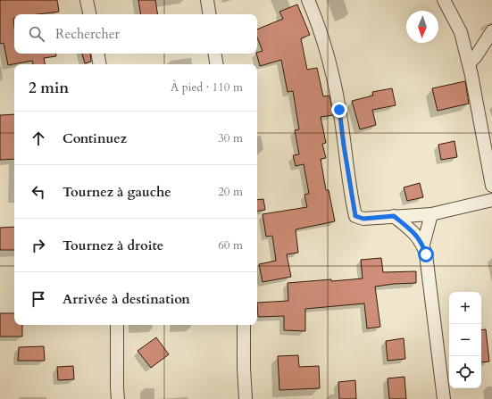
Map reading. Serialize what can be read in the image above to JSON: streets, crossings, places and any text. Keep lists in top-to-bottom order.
{
  "north": "bottom",
  "page": {
    "search": "Rechercher",
    "heading": ["2 min", "À pied · 110 m"],
    "list": [
      ["Continuez", "30 m"],
      ["Tournez à gauche", "20 m"],
      ["Tournez à droite", "60 m"],
      "Arrivée à destination"
    ],
    "map_buttons": ["+", "−"]
  }
}
